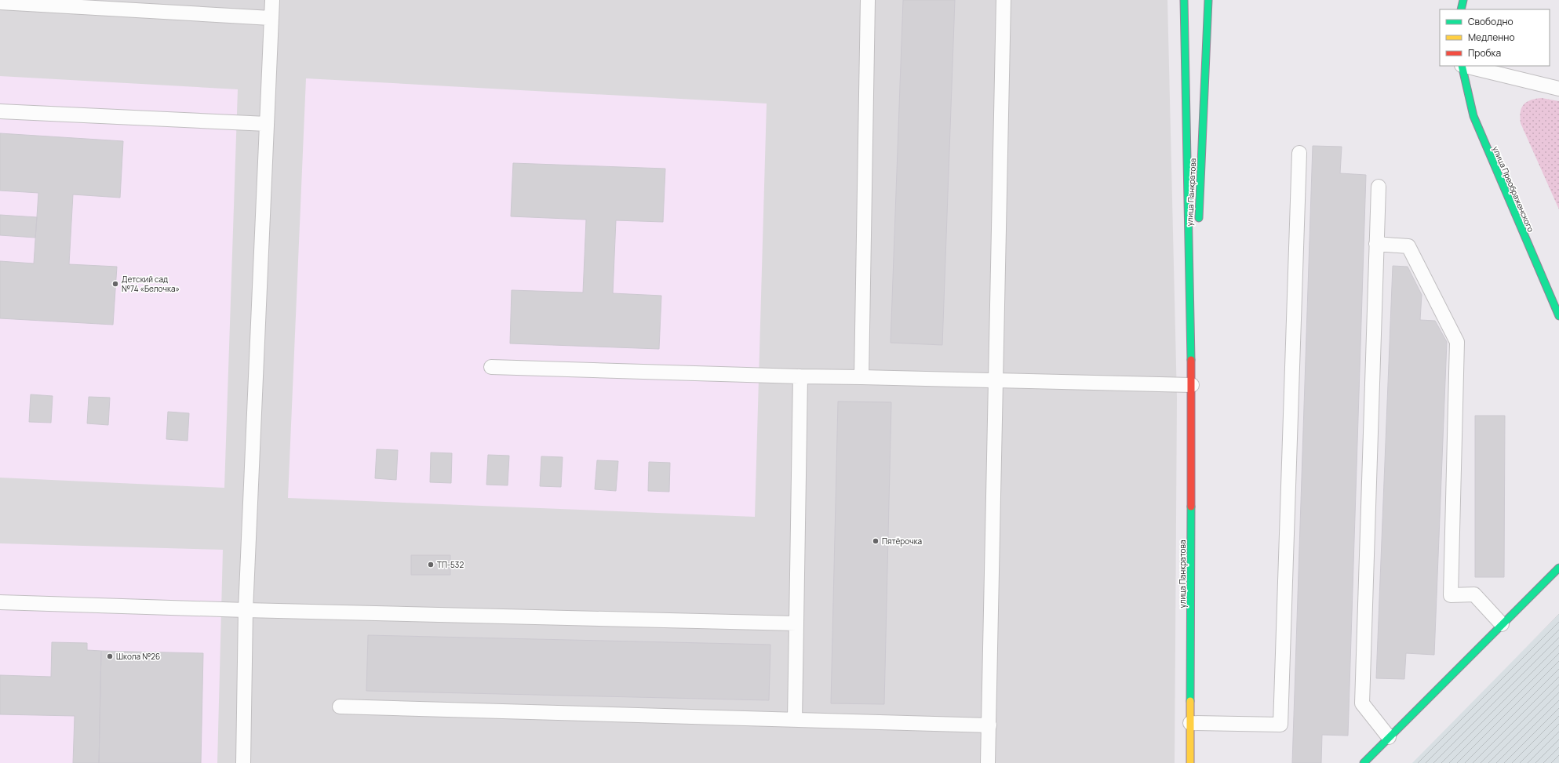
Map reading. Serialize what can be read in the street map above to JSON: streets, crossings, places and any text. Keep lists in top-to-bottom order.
{
  "streets": {
    "main road": ["улица Преображенского", "улица Панкратова"]
  },
  "places": [
    "Детский сад №74 «Белочка»",
    "Пятёрочка",
    "ТП-532",
    "Школа №26"
  ],
  "legend": ["Свободно", "Медленно", "Пробка"]
}
